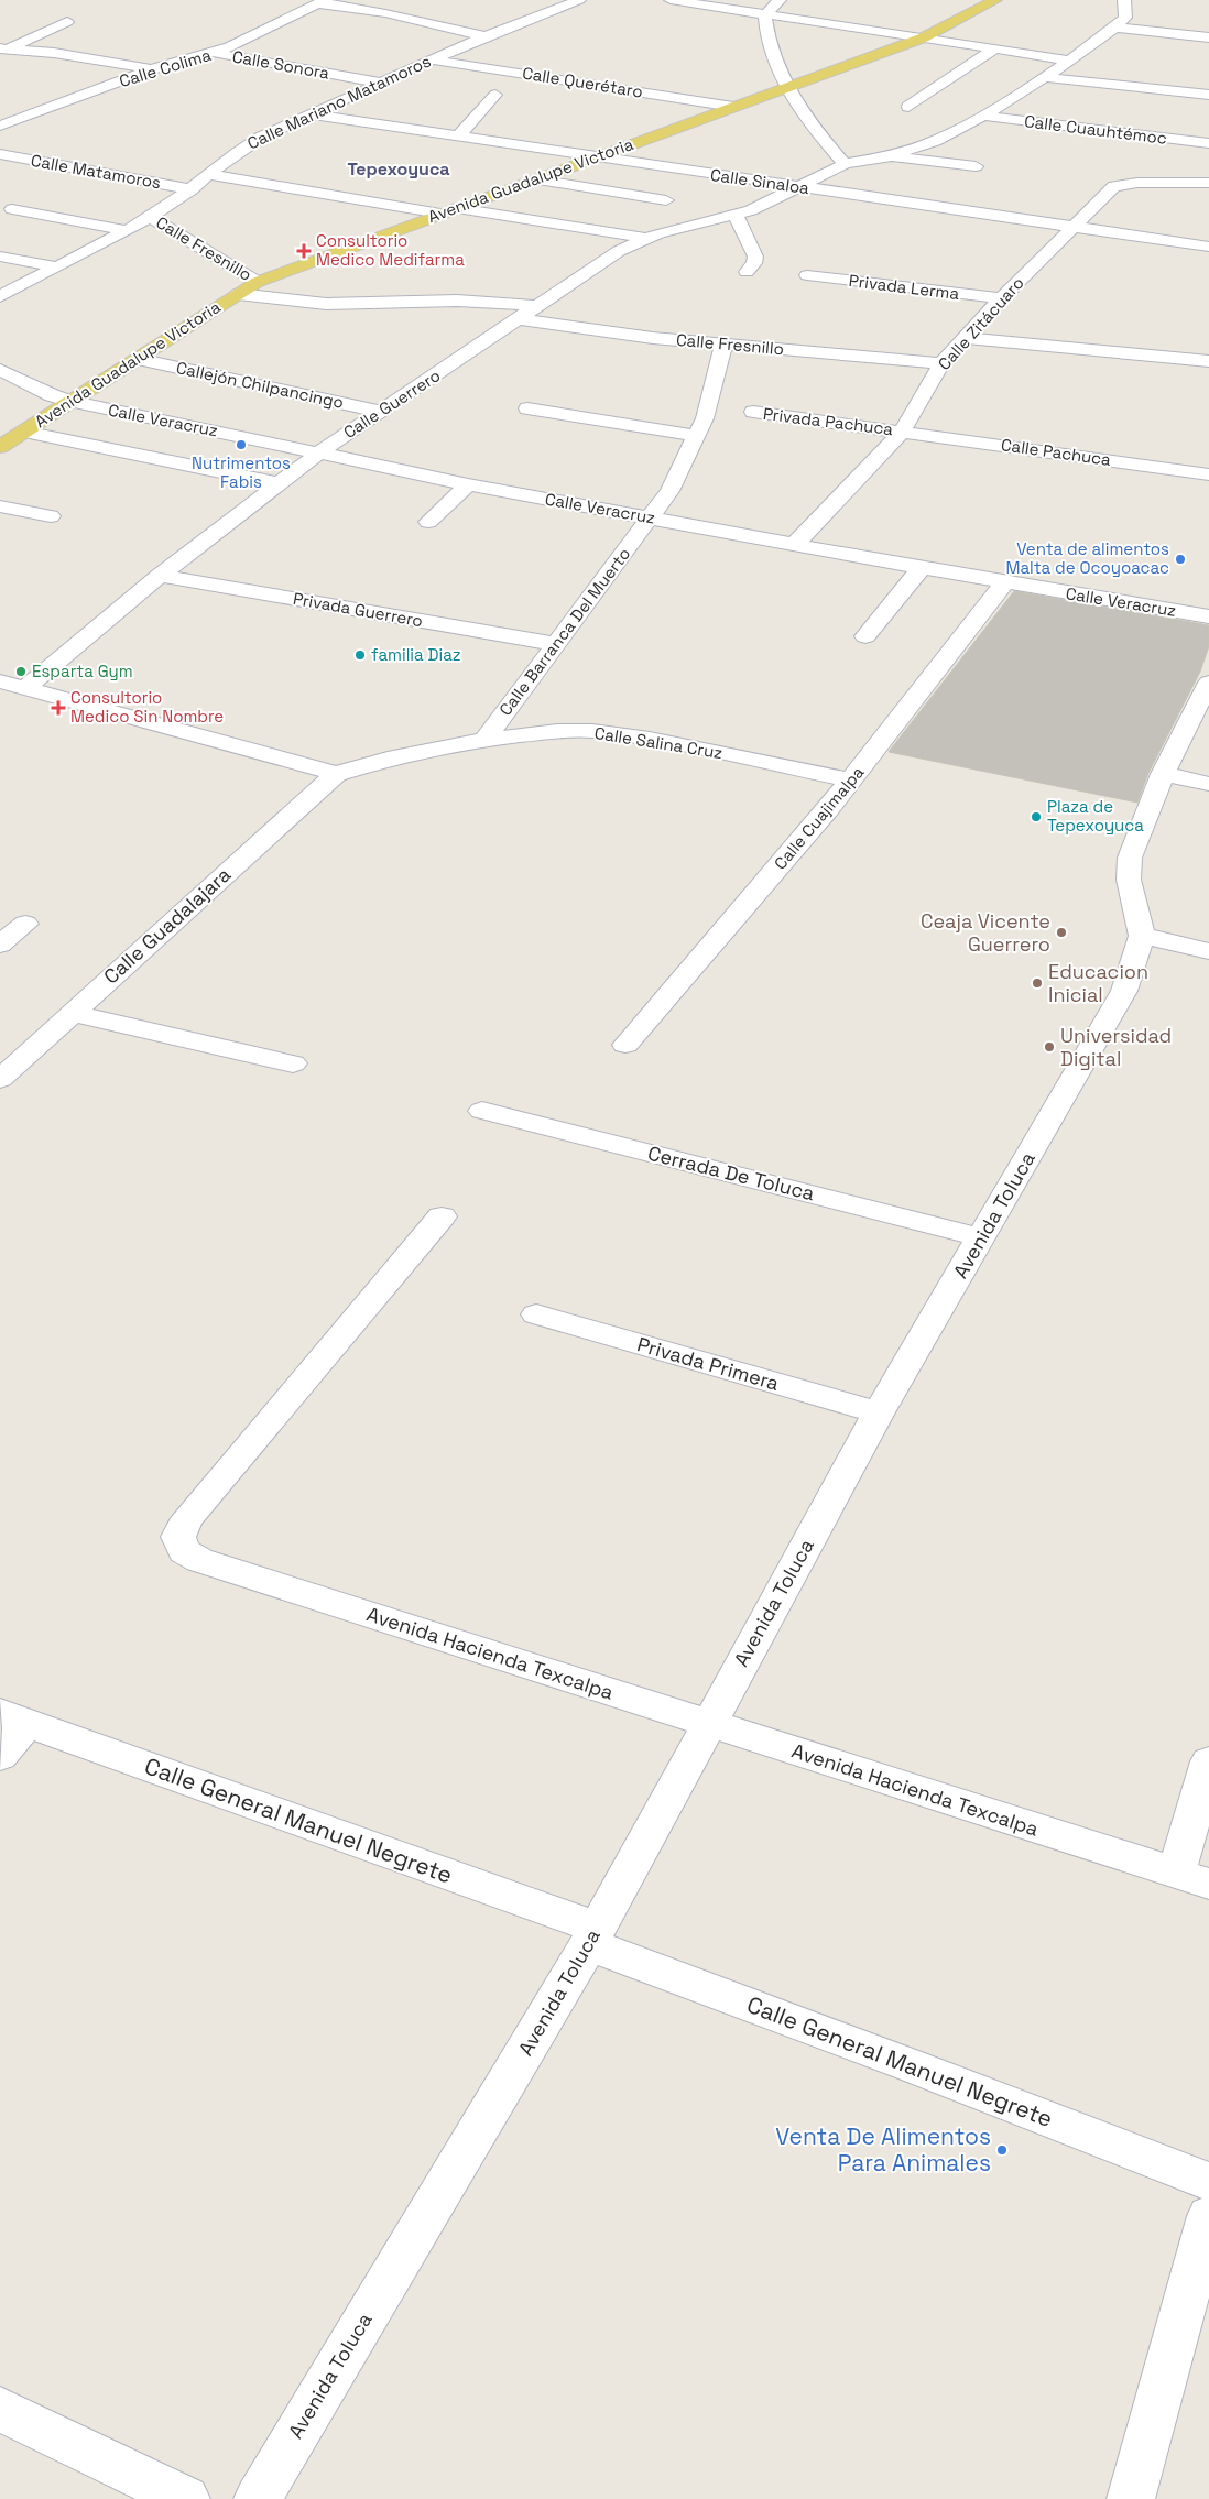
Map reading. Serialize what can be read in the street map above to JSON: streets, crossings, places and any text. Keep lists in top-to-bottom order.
{
  "streets": {
    "main road": ["Avenida Guadalupe Victoria"],
    "street": [
      "Calle Sonora",
      "Calle Colima",
      "Calle Querétaro",
      "Calle Mariano Matamoros",
      "Calle Cuauhtémoc",
      "Calle Matamoros",
      "Calle Sinaloa",
      "Calle Fresnillo",
      "Privada Lerma",
      "Calle Zitácuaro",
      "Callejón Chilpancingo",
      "Calle Guerrero",
      "Calle Veracruz",
      "Privada Pachuca",
      "Calle Pachuca",
      "Privada Guerrero",
      "Calle Barranca Del Muerto",
      "Calle Salina Cruz",
      "Calle Cuajimalpa",
      "Calle Guadalajara",
      "Cerrada De Toluca",
      "Avenida Toluca",
      "Privada Primera",
      "Avenida Hacienda Texcalpa",
      "Calle General Manuel Negrete"
    ]
  },
  "crossings": [
    ["Calle Sonora", "Calle Colima"],
    ["Calle Sonora", "Calle Mariano Matamoros"],
    ["Calle Querétaro", "Calle Mariano Matamoros"],
    ["Calle Querétaro", "Avenida Guadalupe Victoria"],
    ["Calle Mariano Matamoros", "Calle Matamoros"],
    ["Calle Mariano Matamoros", "Calle Sinaloa"],
    ["Calle Mariano Matamoros", "Calle Fresnillo"],
    ["Avenida Guadalupe Victoria", "Calle Sinaloa"],
    ["Avenida Guadalupe Victoria", "Calle Fresnillo"],
    ["Avenida Guadalupe Victoria", "Callejón Chilpancingo"],
    ["Avenida Guadalupe Victoria", "Calle Veracruz"],
    ["Calle Sinaloa", "Calle Zitácuaro"],
    ["Calle Sinaloa", "Calle Guerrero"],
    ["Calle Fresnillo", "Calle Zitácuaro"],
    ["Calle Fresnillo", "Calle Guerrero"],
    ["Calle Fresnillo", "Calle Barranca Del Muerto"],
    ["Privada Lerma", "Calle Zitácuaro"],
    ["Calle Zitácuaro", "Calle Veracruz"],
    ["Calle Zitácuaro", "Privada Pachuca"],
    ["Calle Zitácuaro", "Calle Pachuca"],
    ["Callejón Chilpancingo", "Calle Guerrero"],
    ["Calle Guerrero", "Calle Veracruz"],
    ["Calle Guerrero", "Privada Guerrero"],
    ["Calle Veracruz", "Calle Barranca Del Muerto"],
    ["Calle Veracruz", "Calle Cuajimalpa"],
    ["Privada Pachuca", "Calle Pachuca"],
    ["Privada Guerrero", "Calle Barranca Del Muerto"],
    ["Calle Barranca Del Muerto", "Calle Salina Cruz"],
    ["Calle Salina Cruz", "Calle Cuajimalpa"],
    ["Calle Salina Cruz", "Calle Guadalajara"],
    ["Cerrada De Toluca", "Avenida Toluca"],
    ["Avenida Toluca", "Privada Primera"],
    ["Avenida Toluca", "Avenida Hacienda Texcalpa"],
    ["Avenida Toluca", "Calle General Manuel Negrete"]
  ],
  "districts": ["Tepexoyuca"],
  "places": {
    "health": ["Consultorio Medico Medifarma", "Consultorio Medico Sin Nombre"],
    "other": [
      "Nutrimentos Fabis",
      "Venta de alimentos Malta de Ocoyoacac",
      "familia Diaz",
      "Esparta Gym",
      "Plaza de Tepexoyuca",
      "Ceaja Vicente Guerrero",
      "Educacion Inicial",
      "Universidad Digital",
      "Venta De Alimentos Para Animales"
    ]
  }
}
